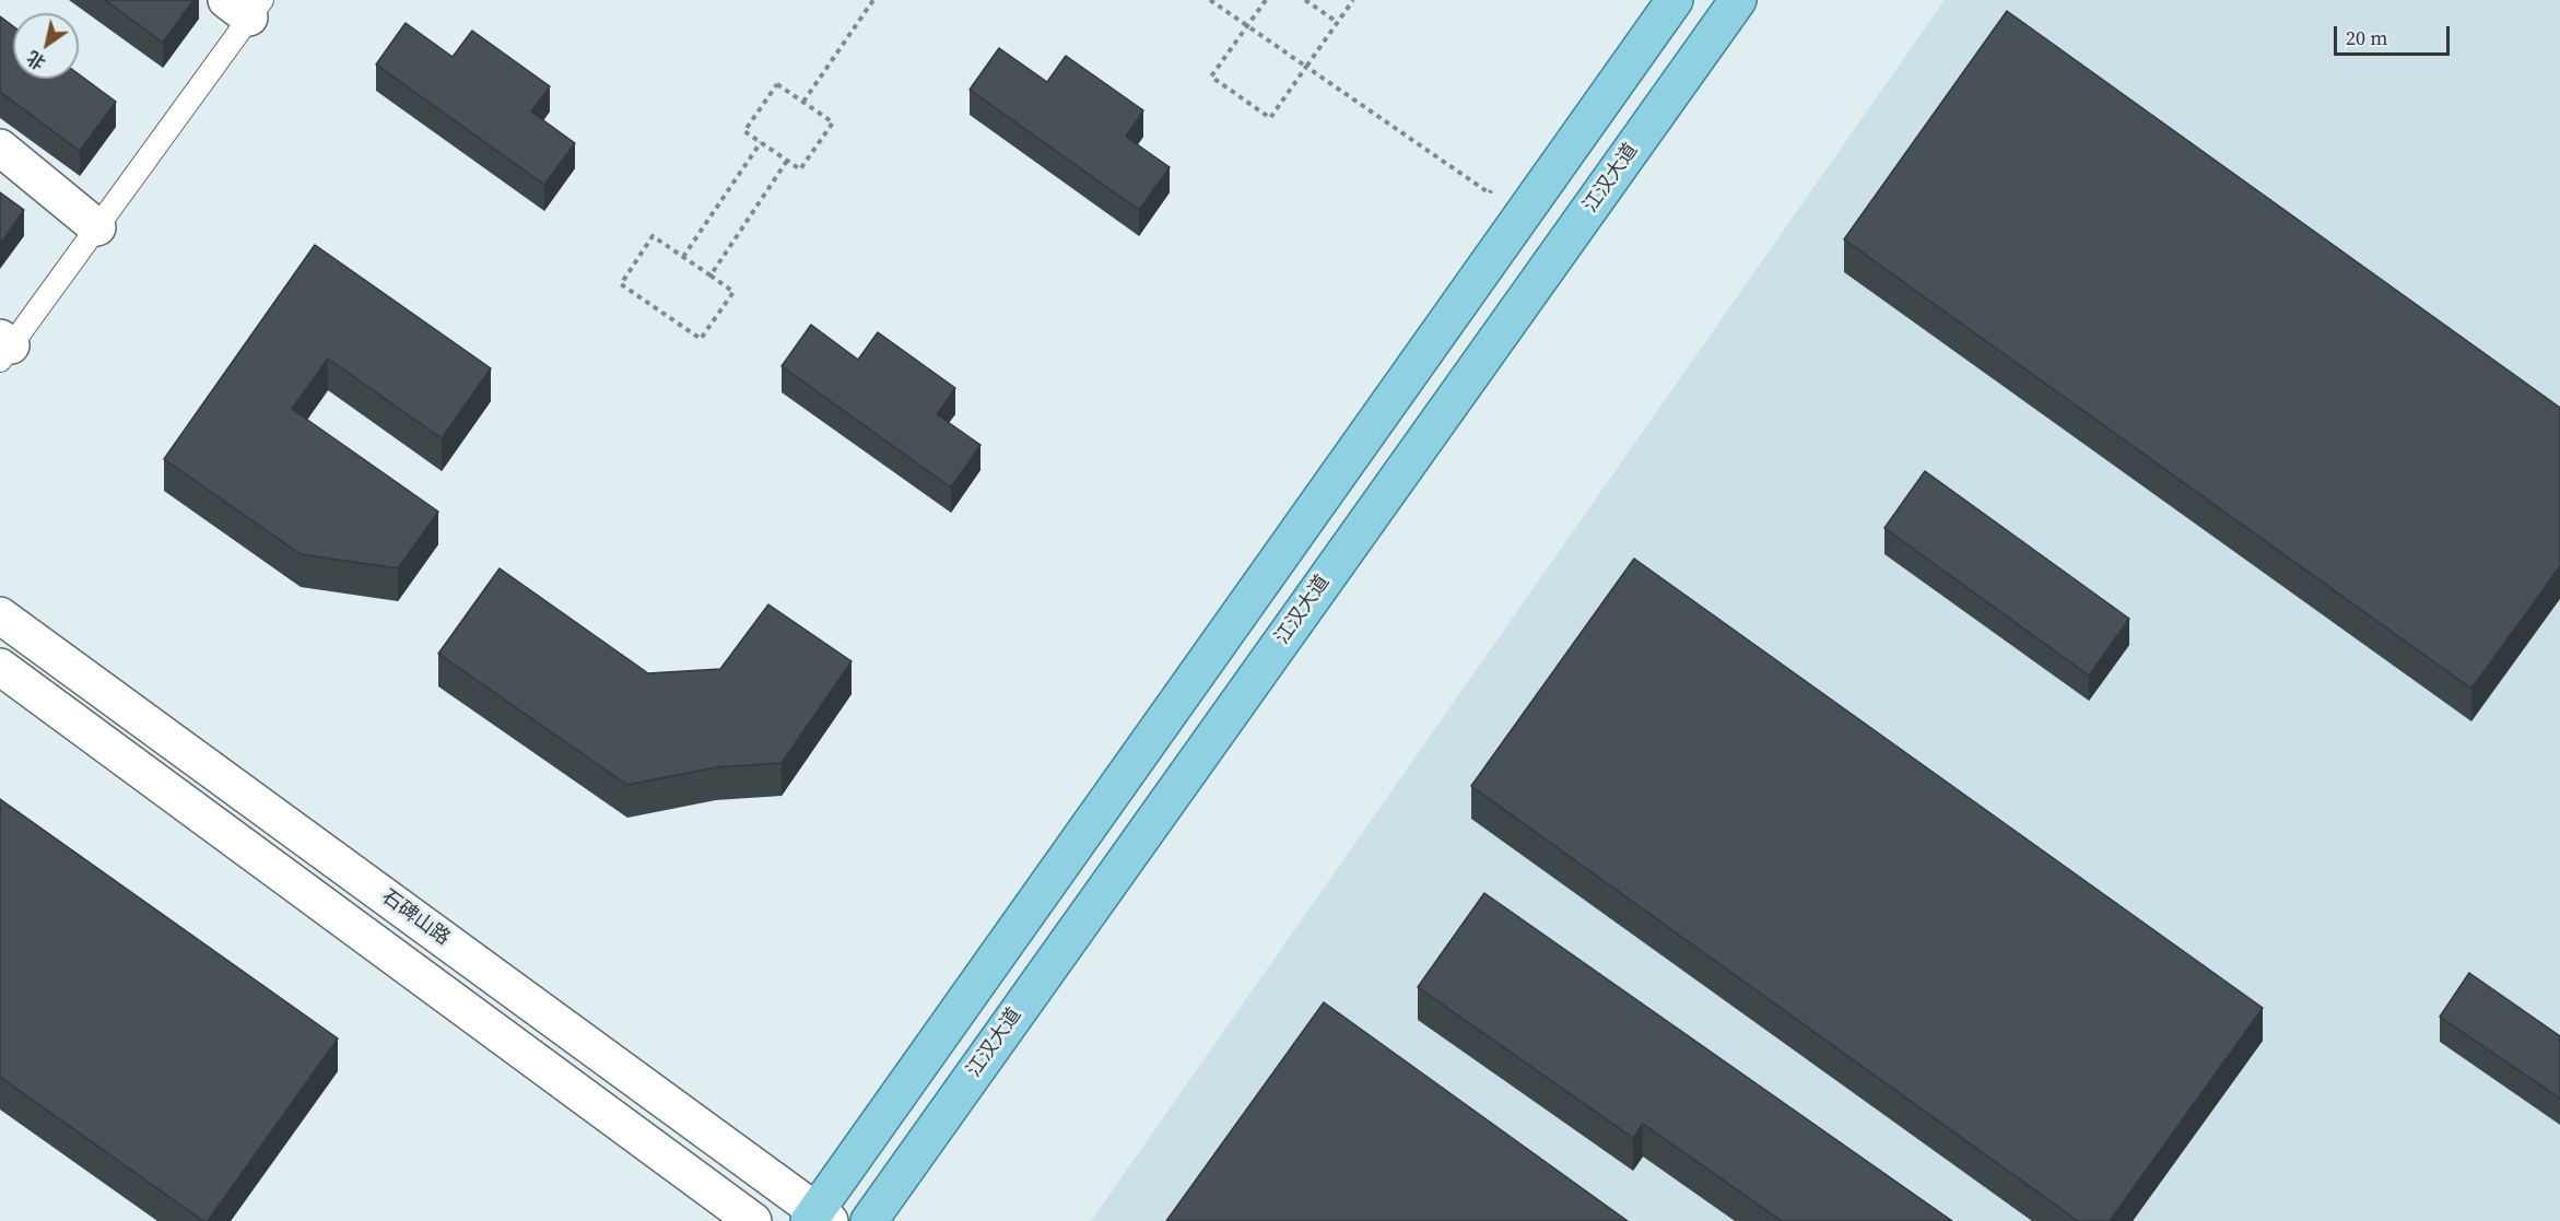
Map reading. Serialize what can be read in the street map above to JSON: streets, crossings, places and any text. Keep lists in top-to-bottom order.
{
  "streets": {
    "main road": ["江汉大道"],
    "street": ["石碑山路"]
  },
  "scale_bar": "20 m",
  "north": "bottom left"
}
